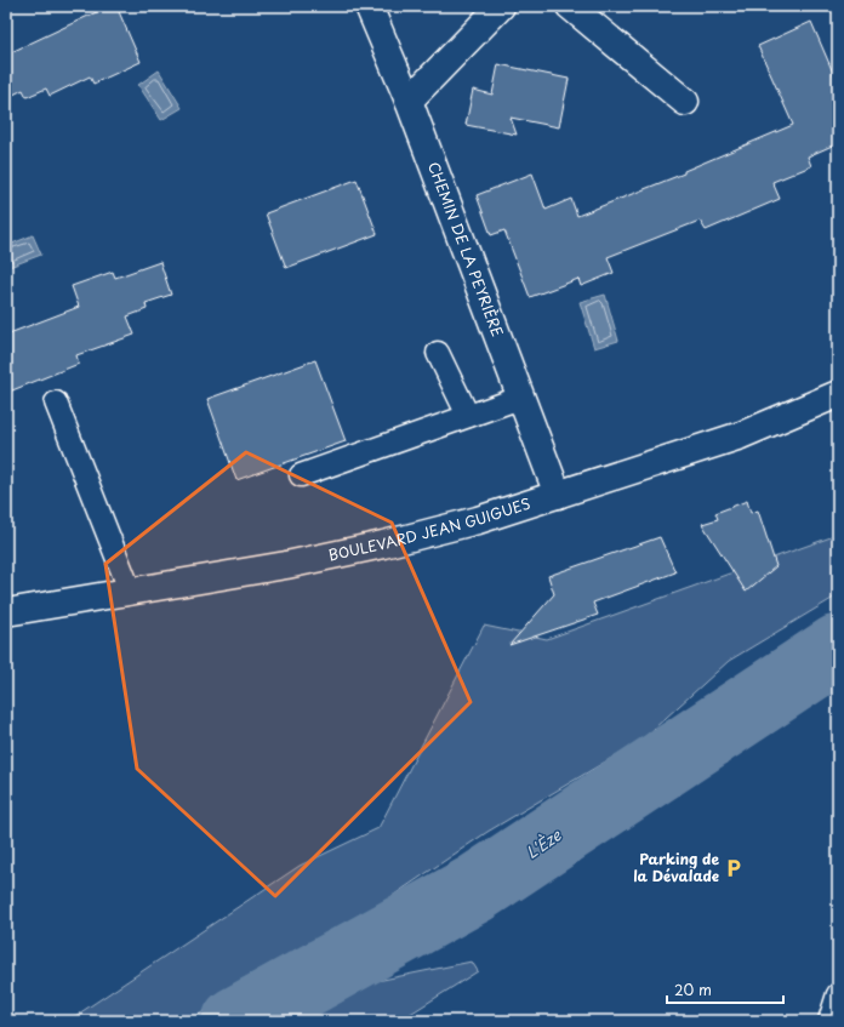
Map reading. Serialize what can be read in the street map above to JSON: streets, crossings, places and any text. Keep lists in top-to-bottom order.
{
  "streets": {
    "main road": ["CHEMIN DE LA PEYRIÈRE", "BOULEVARD JEAN GUIGUES"]
  },
  "crossings": [
    ["CHEMIN DE LA PEYRIÈRE", "BOULEVARD JEAN GUIGUES"]
  ],
  "water": ["L'Èze"],
  "places": {
    "parking": ["Parking de la Dévalade"]
  },
  "scale_bar": "20 m"
}
